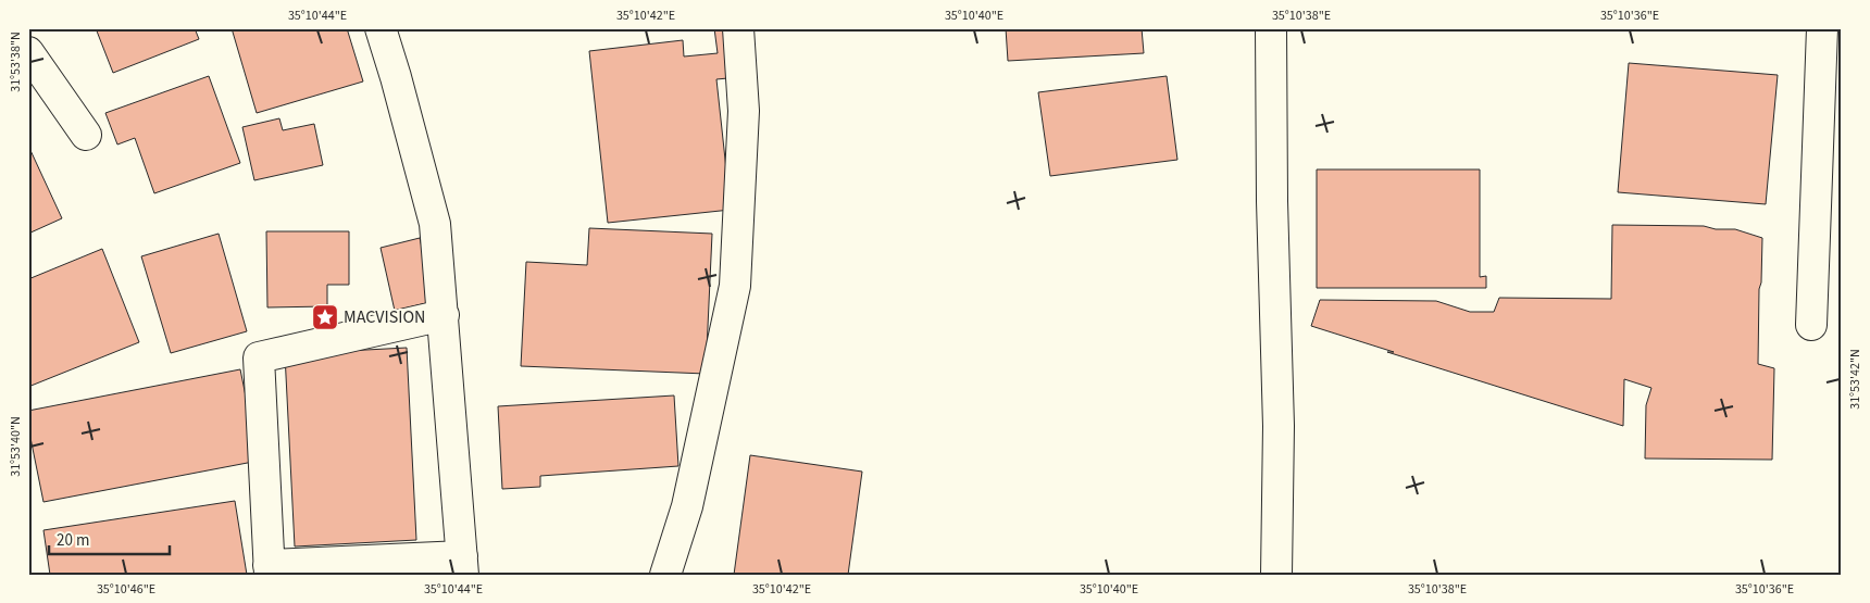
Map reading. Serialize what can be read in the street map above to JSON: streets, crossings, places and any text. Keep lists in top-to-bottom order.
{
  "places": {
    "place": ["MACVISION"]
  },
  "scale_bar": "20 m",
  "coordinates": [
    "35°10'44\"E",
    "35°10'42\"E",
    "35°10'40\"E",
    "35°10'38\"E",
    "35°10'36\"E",
    "31°53'38\"N",
    "31°53'42\"N",
    "31°53'40\"N",
    "35°10'46\"E"
  ]
}
